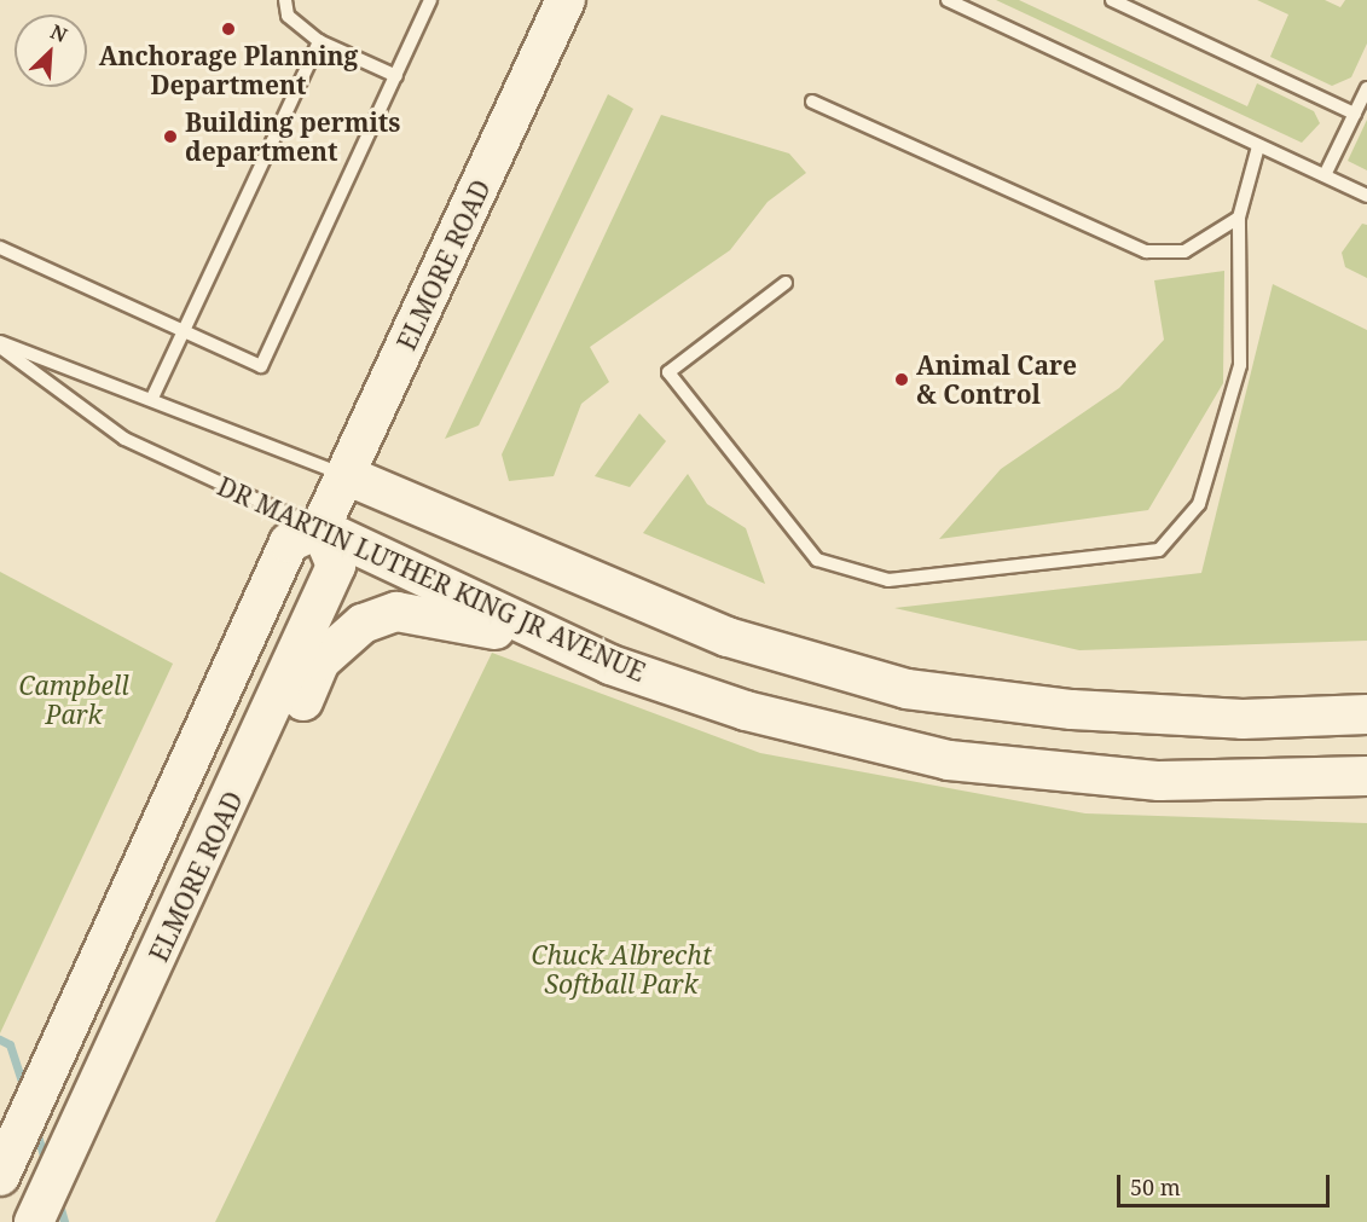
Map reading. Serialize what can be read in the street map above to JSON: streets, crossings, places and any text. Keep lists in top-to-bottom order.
{
  "streets": {
    "main road": ["ELMORE ROAD", "DR MARTIN LUTHER KING JR AVENUE"]
  },
  "crossings": [
    ["ELMORE ROAD", "DR MARTIN LUTHER KING JR AVENUE"]
  ],
  "parks": ["Campbell Park", "Chuck Albrecht Softball Park"],
  "places": ["Anchorage Planning Department", "Building permits department", "Animal Care & Control"],
  "scale_bar": "50 m",
  "north": "top right"
}
